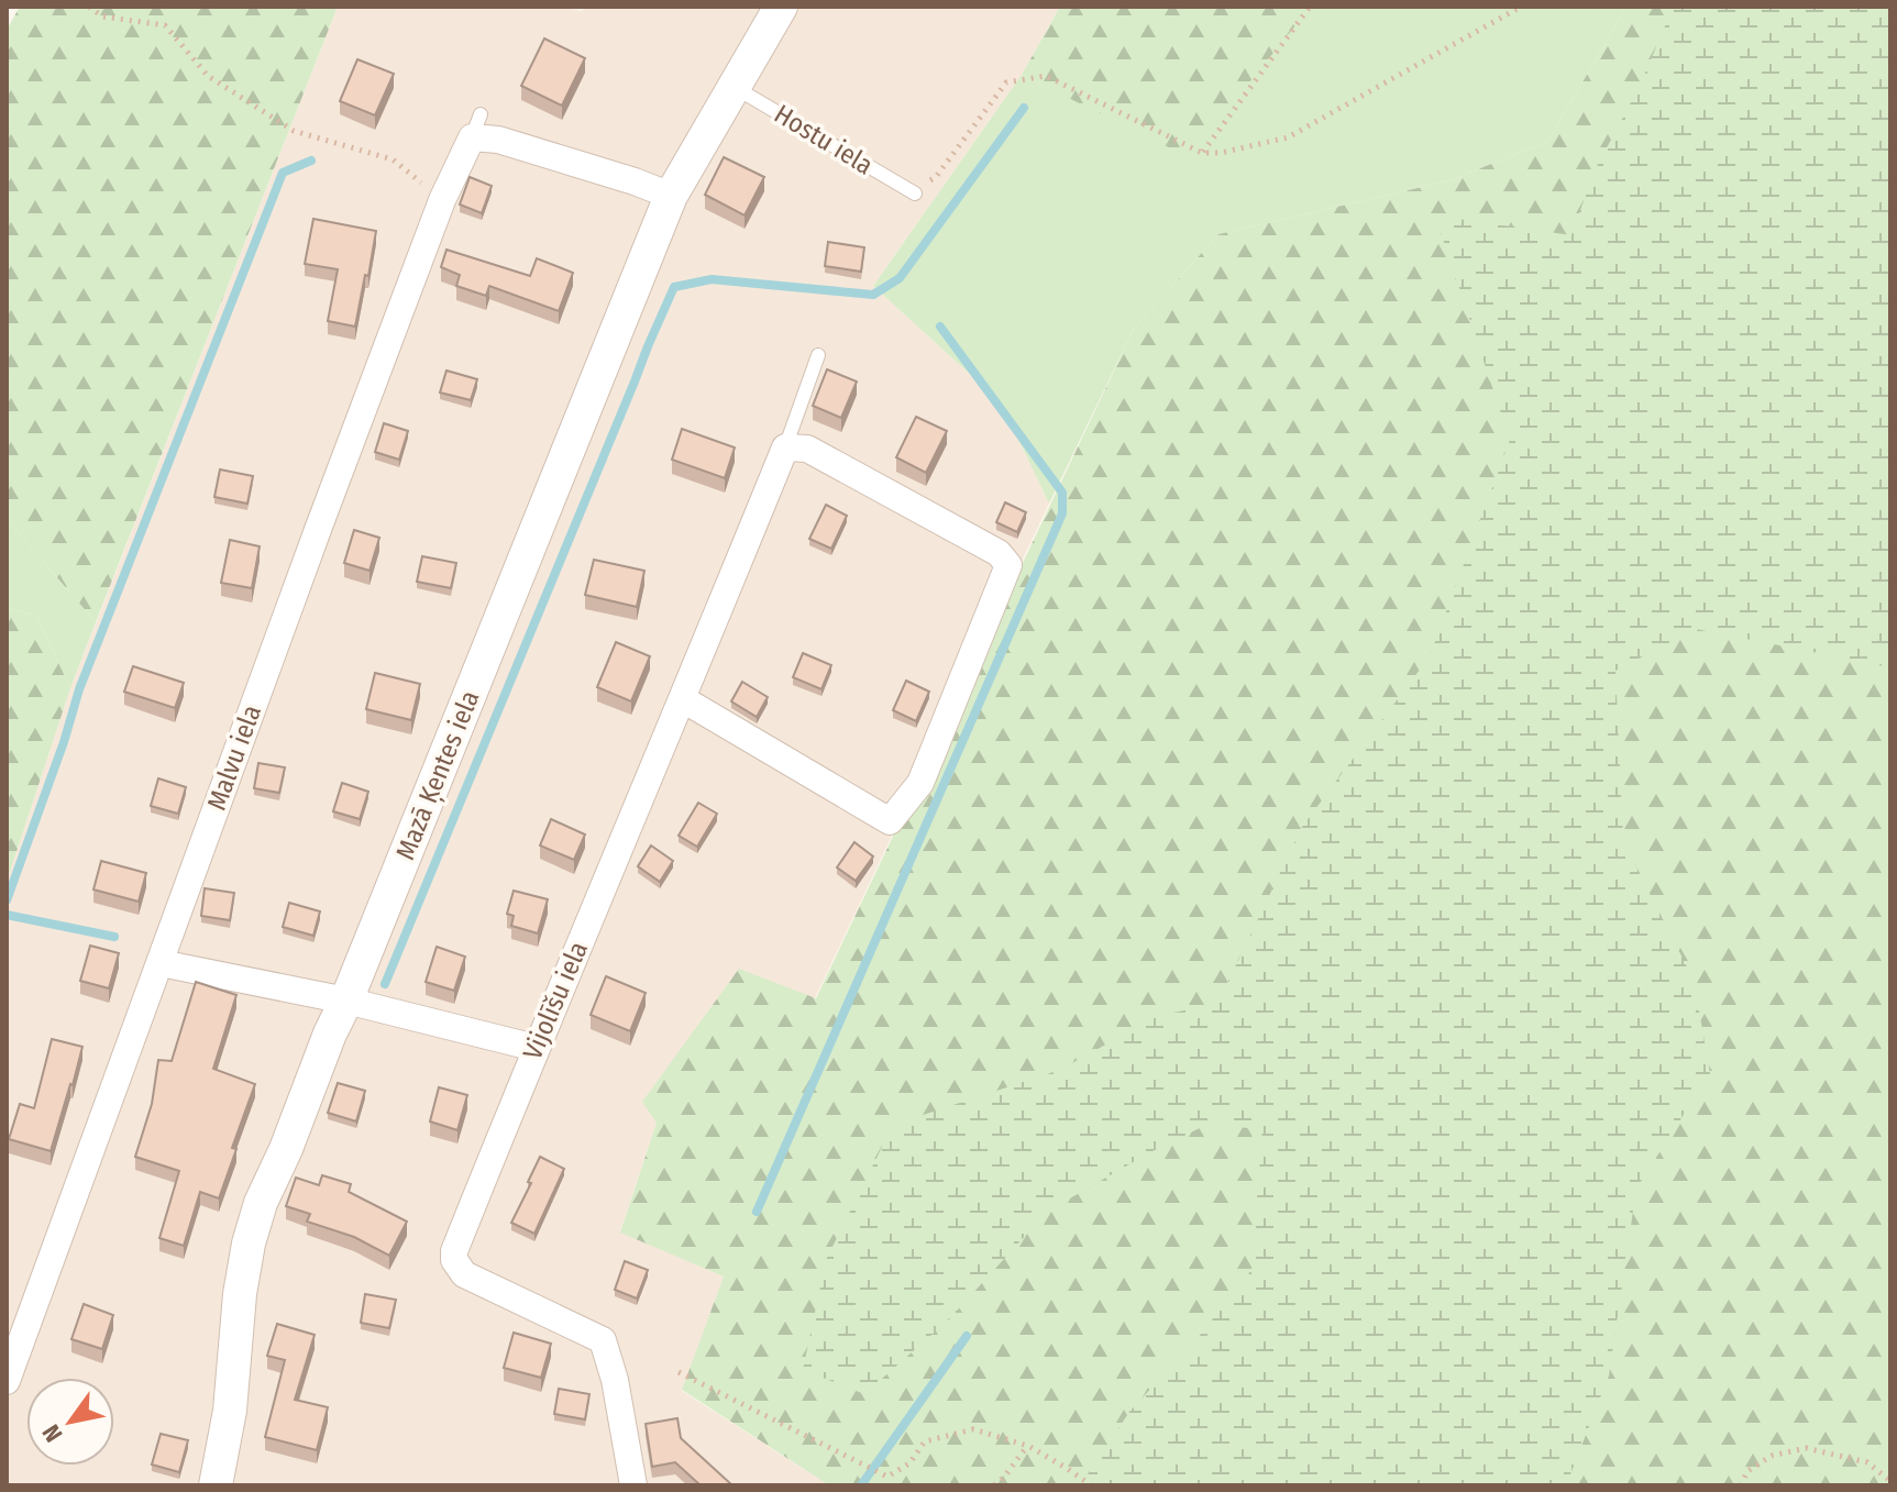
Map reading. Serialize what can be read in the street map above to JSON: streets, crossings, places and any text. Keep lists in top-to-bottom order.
{
  "streets": {
    "street": ["Malvu iela", "Mazā Ķentes iela", "Vijolīšu iela"],
    "lane": ["Hostu iela"]
  },
  "crossings": [
    ["Hostu iela", "Mazā Ķentes iela"],
    ["Malvu iela", "Mazā Ķentes iela"]
  ],
  "north": "bottom left"
}
